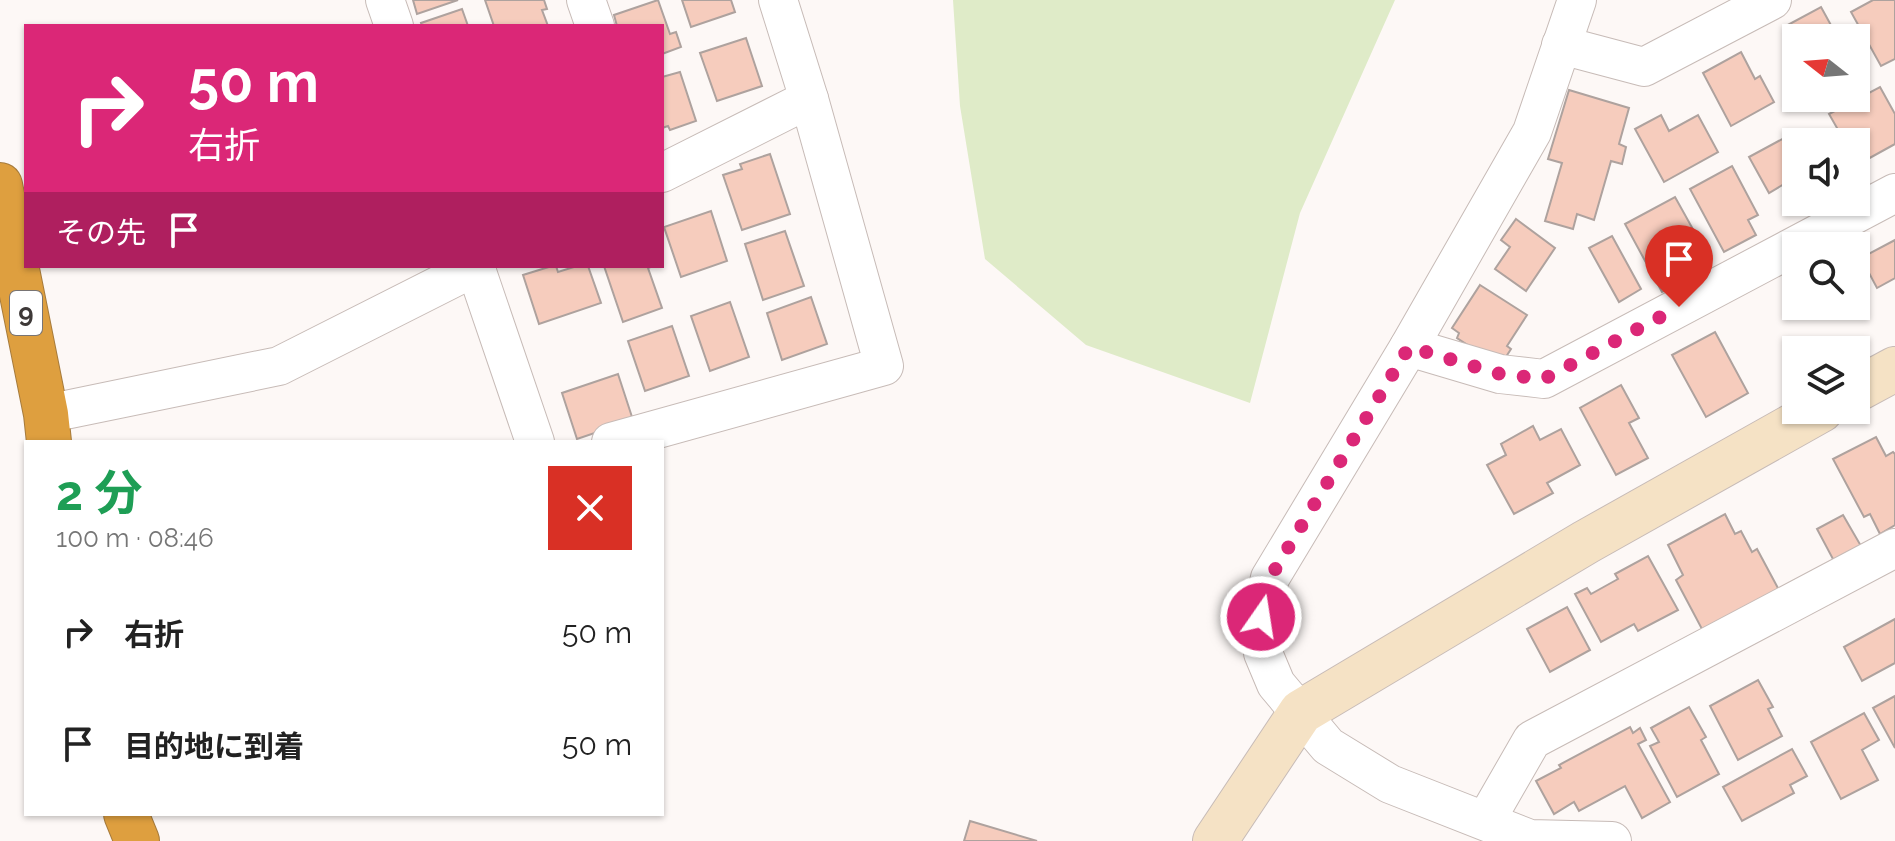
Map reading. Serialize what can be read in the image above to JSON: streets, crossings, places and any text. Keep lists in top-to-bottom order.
{
  "streets": {
    "highway": ["9"]
  },
  "north": "left",
  "page": {
    "turn": ["50 m", "右折"],
    "then": "その先",
    "heading": ["2 分", "100 m · 08:46"],
    "list": [
      {
        "name": "右折",
        "value": "50 m"
      },
      {
        "name": "目的地に到着",
        "value": "50 m"
      }
    ]
  }
}
